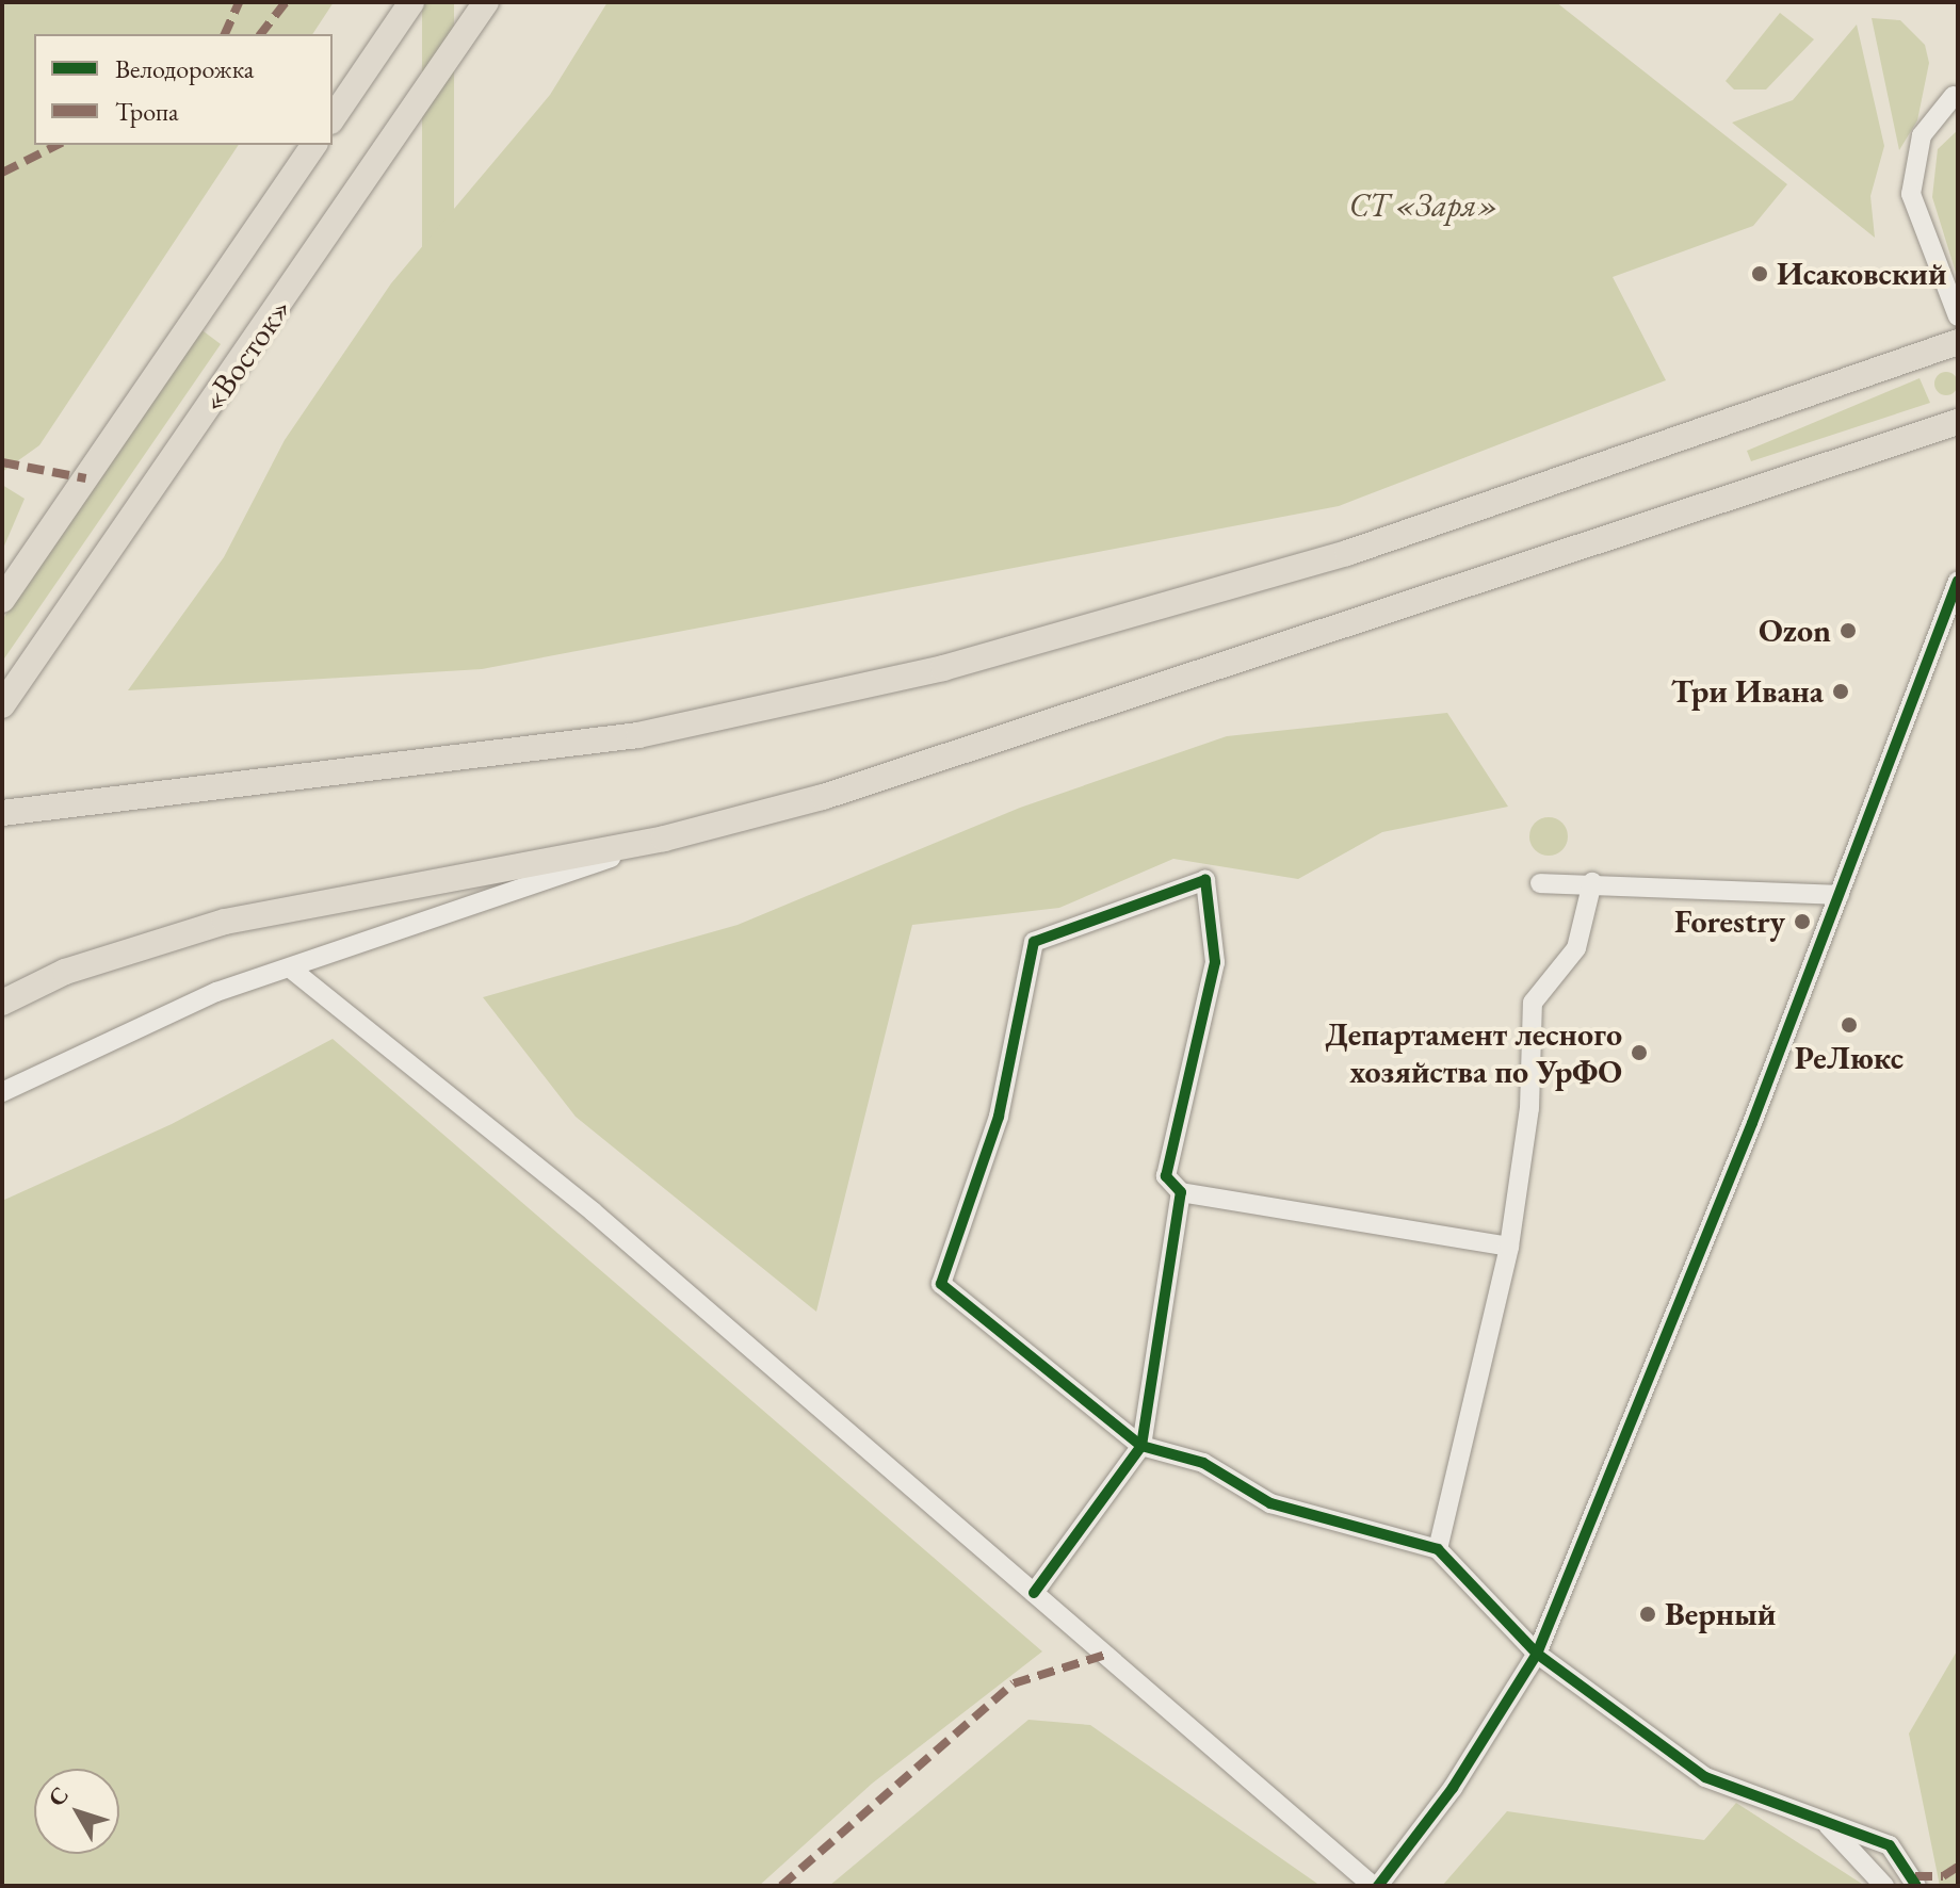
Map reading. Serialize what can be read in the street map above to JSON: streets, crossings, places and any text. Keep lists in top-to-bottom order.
{
  "streets": {
    "main road": ["«Восток»"]
  },
  "parks": ["СТ «Заря»"],
  "places": [
    "Исаковский",
    "Ozon",
    "Три Ивана",
    "Forestry",
    "РеЛюкс",
    "Департамент лесного хозяйства по УрФО",
    "Верный"
  ],
  "legend": ["Велодорожка", "Тропа"],
  "north": "top left"
}
